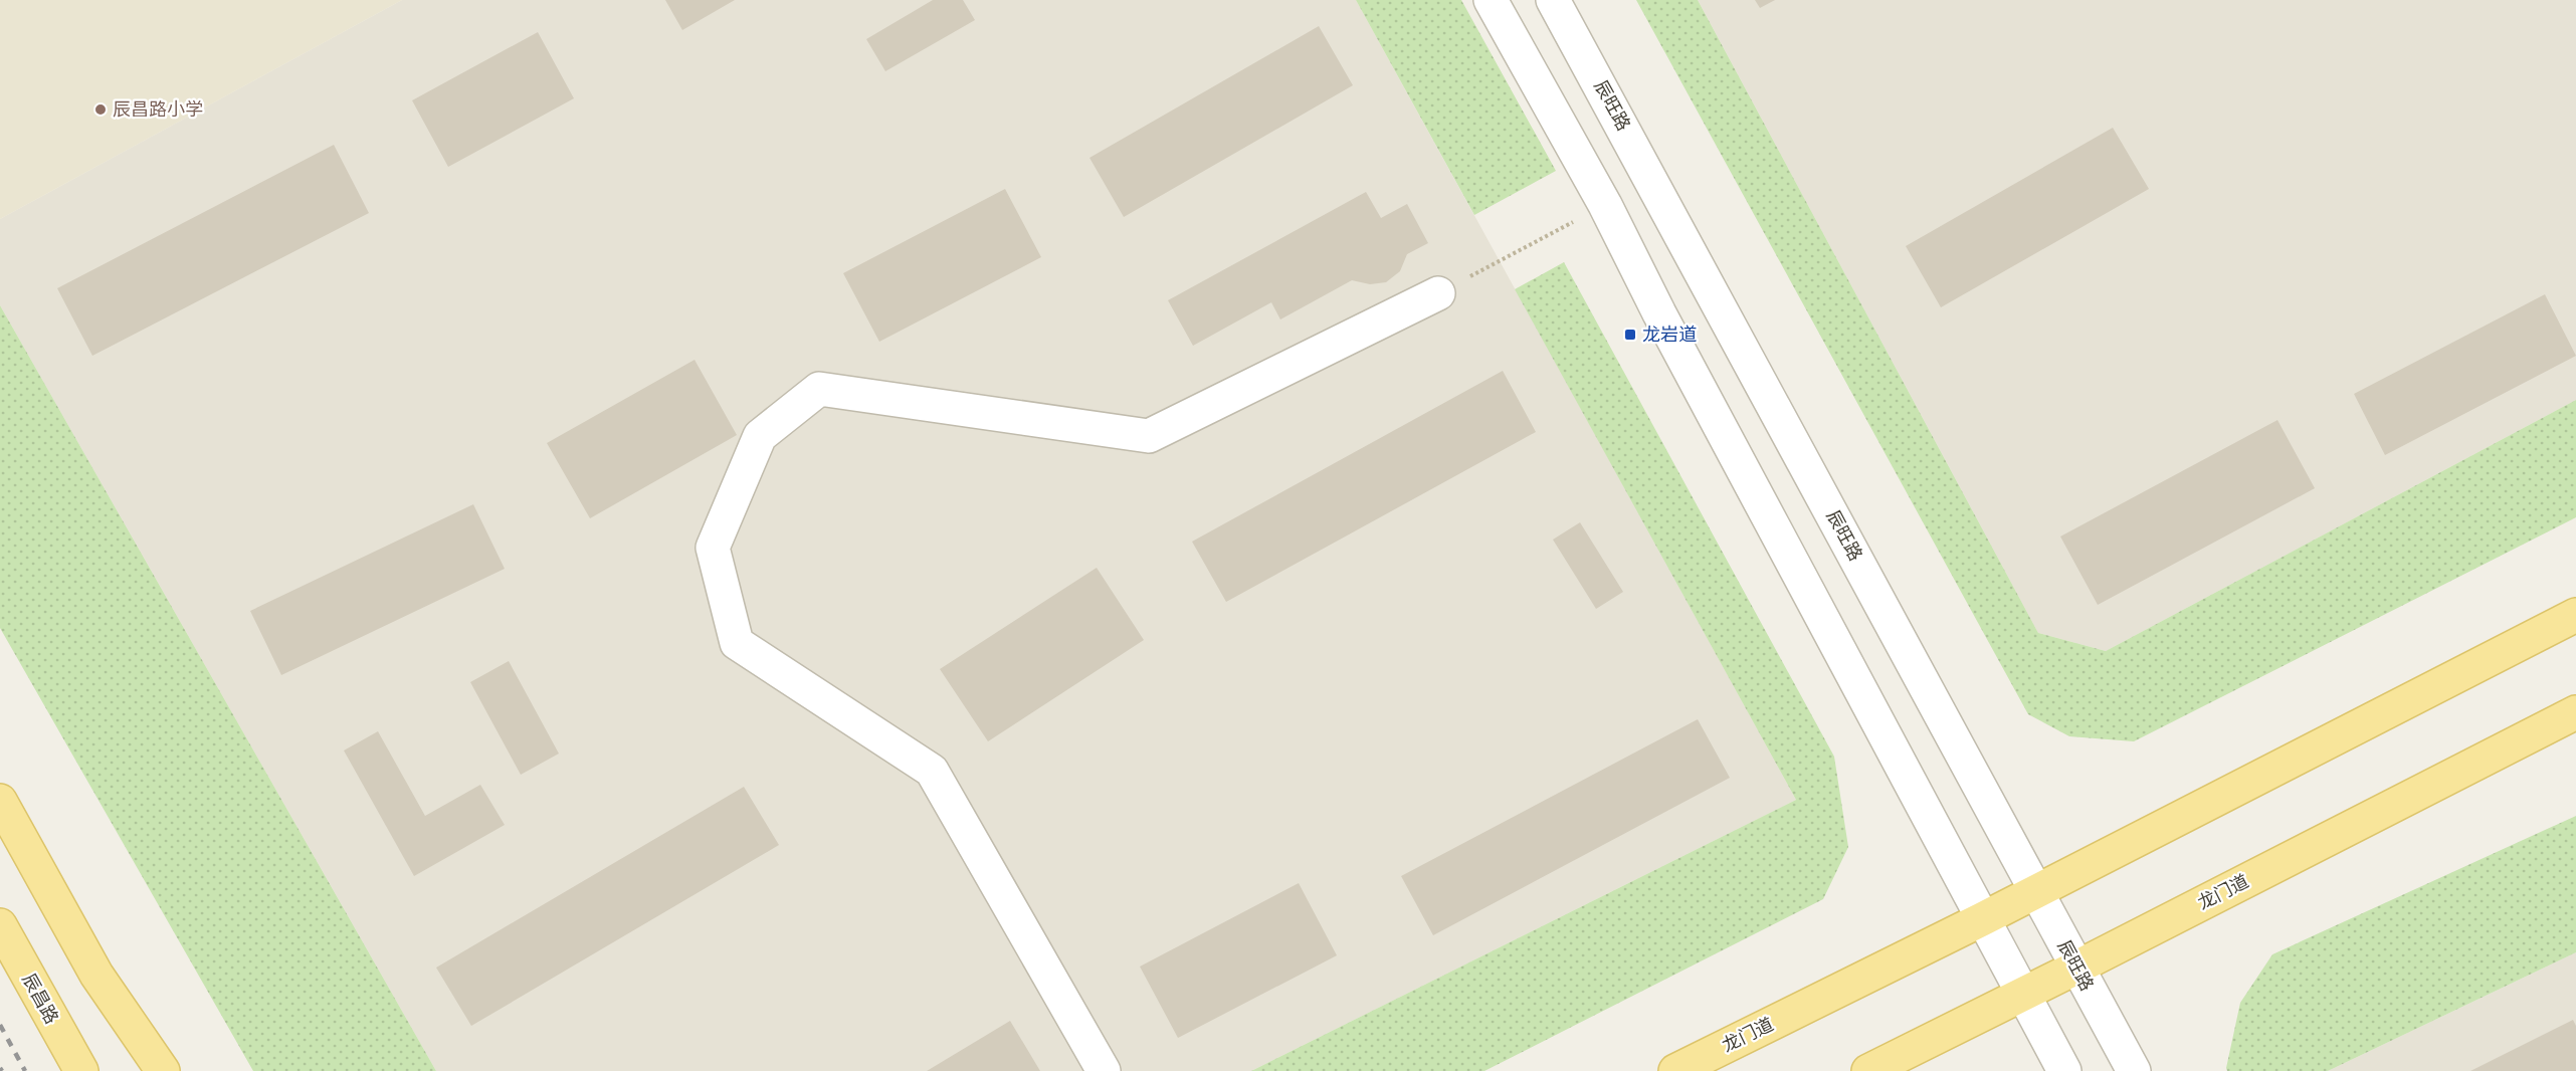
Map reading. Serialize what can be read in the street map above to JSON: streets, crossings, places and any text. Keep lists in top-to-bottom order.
{
  "streets": {
    "main road": ["龙门道", "辰昌路"],
    "street": ["辰旺路"]
  },
  "crossings": [
    ["辰旺路", "龙门道"]
  ],
  "places": {
    "other": ["辰昌路小学"],
    "transit": ["龙岩道"]
  }
}
